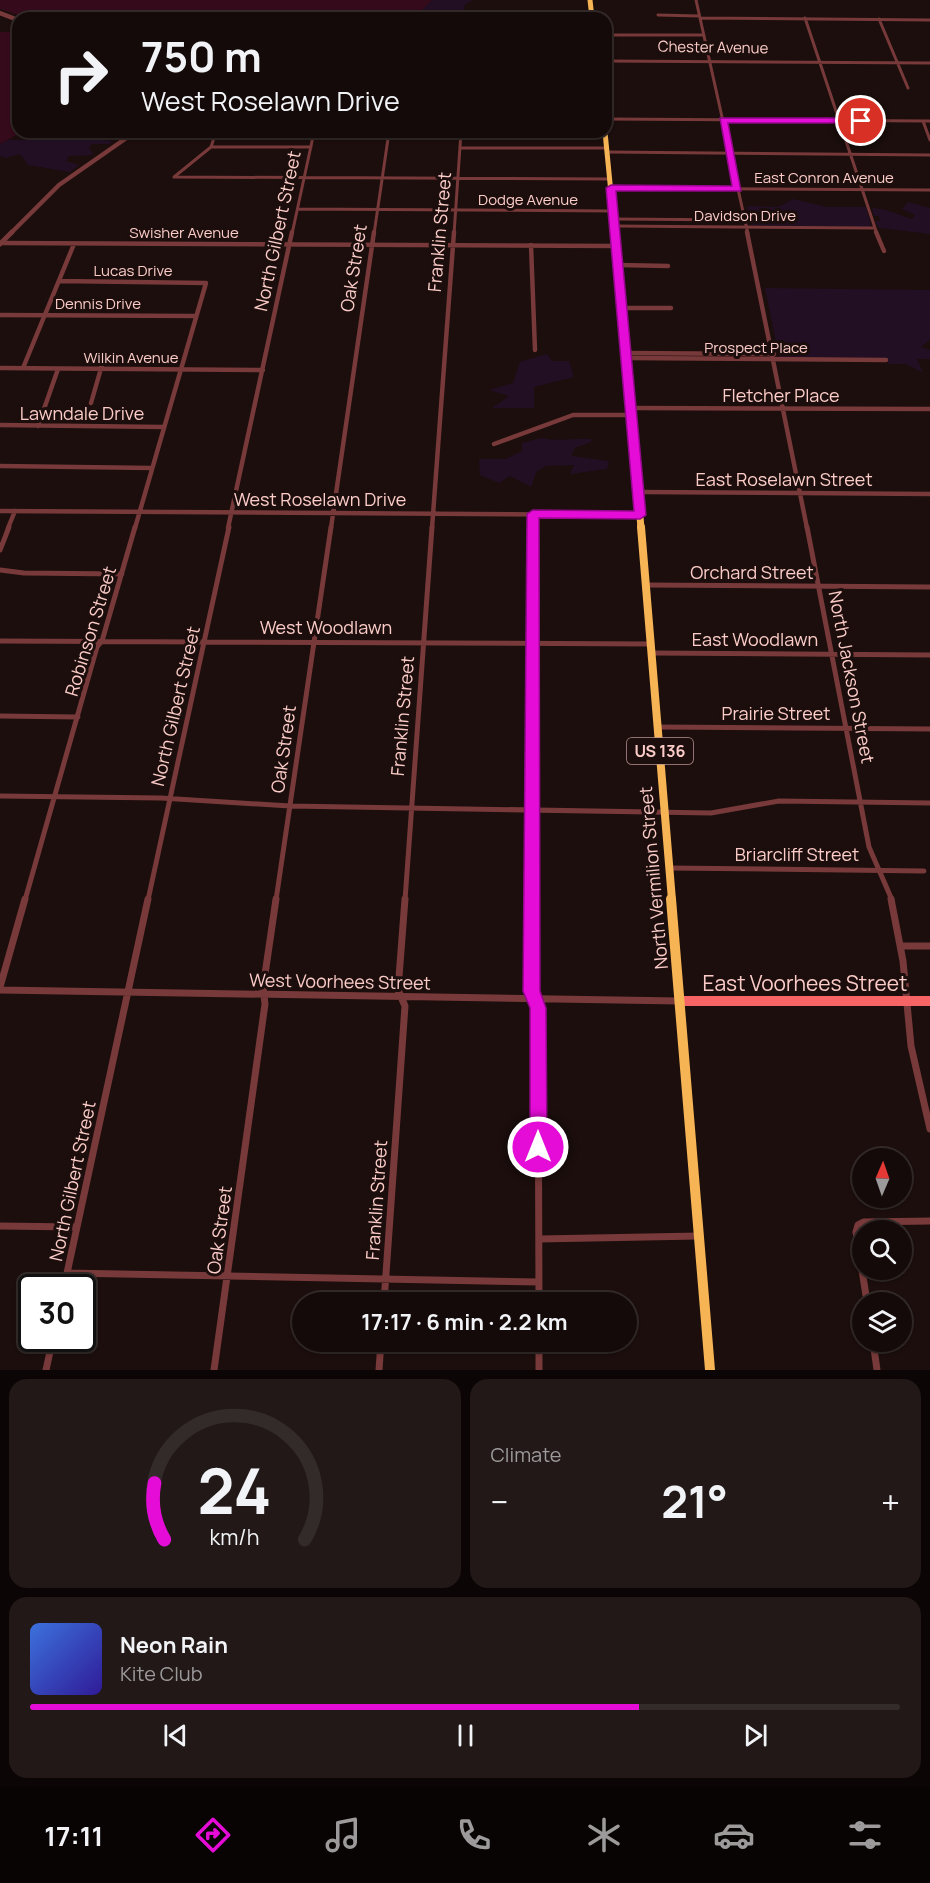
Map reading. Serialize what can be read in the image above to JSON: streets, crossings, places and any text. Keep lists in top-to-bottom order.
{
  "streets": {
    "main road": ["US 136", "North Vermilion Street", "East Voorhees Street"],
    "street": [
      "Chester Avenue",
      "East Conron Avenue",
      "Dodge Avenue",
      "Davidson Drive",
      "North Gilbert Street",
      "Swisher Avenue",
      "Franklin Street",
      "Oak Street",
      "Lucas Drive",
      "Dennis Drive",
      "Prospect Place",
      "Wilkin Avenue",
      "Fletcher Place",
      "Lawndale Drive",
      "East Roselawn Street",
      "West Roselawn Drive",
      "Orchard Street",
      "West Woodlawn",
      "Robinson Street",
      "East Woodlawn",
      "North Jackson Street",
      "Prairie Street",
      "Briarcliff Street",
      "West Voorhees Street"
    ]
  },
  "crossings": [
    ["Chester Avenue", "North Jackson Street"],
    ["East Conron Avenue", "North Gilbert Street"],
    ["East Conron Avenue", "Franklin Street"],
    ["East Conron Avenue", "Oak Street"],
    ["East Conron Avenue", "North Jackson Street"],
    ["East Conron Avenue", "North Vermilion Street"],
    ["Dodge Avenue", "Davidson Drive"],
    ["Dodge Avenue", "North Gilbert Street"],
    ["Dodge Avenue", "Franklin Street"],
    ["Dodge Avenue", "Oak Street"],
    ["Dodge Avenue", "North Vermilion Street"],
    ["Davidson Drive", "North Jackson Street"],
    ["Davidson Drive", "North Vermilion Street"],
    ["North Gilbert Street", "Swisher Avenue"],
    ["North Gilbert Street", "Wilkin Avenue"],
    ["North Gilbert Street", "West Roselawn Drive"],
    ["North Gilbert Street", "West Woodlawn"],
    ["North Gilbert Street", "West Voorhees Street"],
    ["Swisher Avenue", "Franklin Street"],
    ["Swisher Avenue", "Oak Street"],
    ["Swisher Avenue", "North Vermilion Street"],
    ["Franklin Street", "West Roselawn Drive"],
    ["Franklin Street", "West Woodlawn"],
    ["Franklin Street", "West Voorhees Street"],
    ["Oak Street", "West Roselawn Drive"],
    ["Oak Street", "West Woodlawn"],
    ["Oak Street", "West Voorhees Street"],
    ["Lucas Drive", "Robinson Street"],
    ["Dennis Drive", "Robinson Street"],
    ["Prospect Place", "North Jackson Street"],
    ["Prospect Place", "North Vermilion Street"],
    ["Wilkin Avenue", "Robinson Street"],
    ["Fletcher Place", "North Jackson Street"],
    ["Fletcher Place", "North Vermilion Street"],
    ["Lawndale Drive", "Robinson Street"],
    ["East Roselawn Street", "North Jackson Street"],
    ["East Roselawn Street", "North Vermilion Street"],
    ["West Roselawn Drive", "Robinson Street"],
    ["West Roselawn Drive", "North Vermilion Street"],
    ["Orchard Street", "North Jackson Street"],
    ["Orchard Street", "North Vermilion Street"],
    ["West Woodlawn", "Robinson Street"],
    ["West Woodlawn", "East Woodlawn"],
    ["West Woodlawn", "North Vermilion Street"],
    ["Robinson Street", "West Voorhees Street"],
    ["East Woodlawn", "North Jackson Street"],
    ["East Woodlawn", "North Vermilion Street"],
    ["North Jackson Street", "Prairie Street"],
    ["North Jackson Street", "Briarcliff Street"],
    ["North Jackson Street", "East Voorhees Street"],
    ["Prairie Street", "North Vermilion Street"],
    ["Briarcliff Street", "North Vermilion Street"],
    ["North Vermilion Street", "West Voorhees Street"],
    ["North Vermilion Street", "East Voorhees Street"],
    ["West Voorhees Street", "East Voorhees Street"]
  ],
  "north": "top",
  "page": {
    "turn": ["750 m", "West Roselawn Drive"],
    "limit": "30",
    "trip": "17:17 · 6 min · 2.2 km",
    "tile": "Climate",
    "heat": ["−", "21°", "+"],
    "song": ["Neon Rain", "Kite Club"],
    "tabs": "17:11",
    "gauge": ["24", "km/h"]
  }
}
